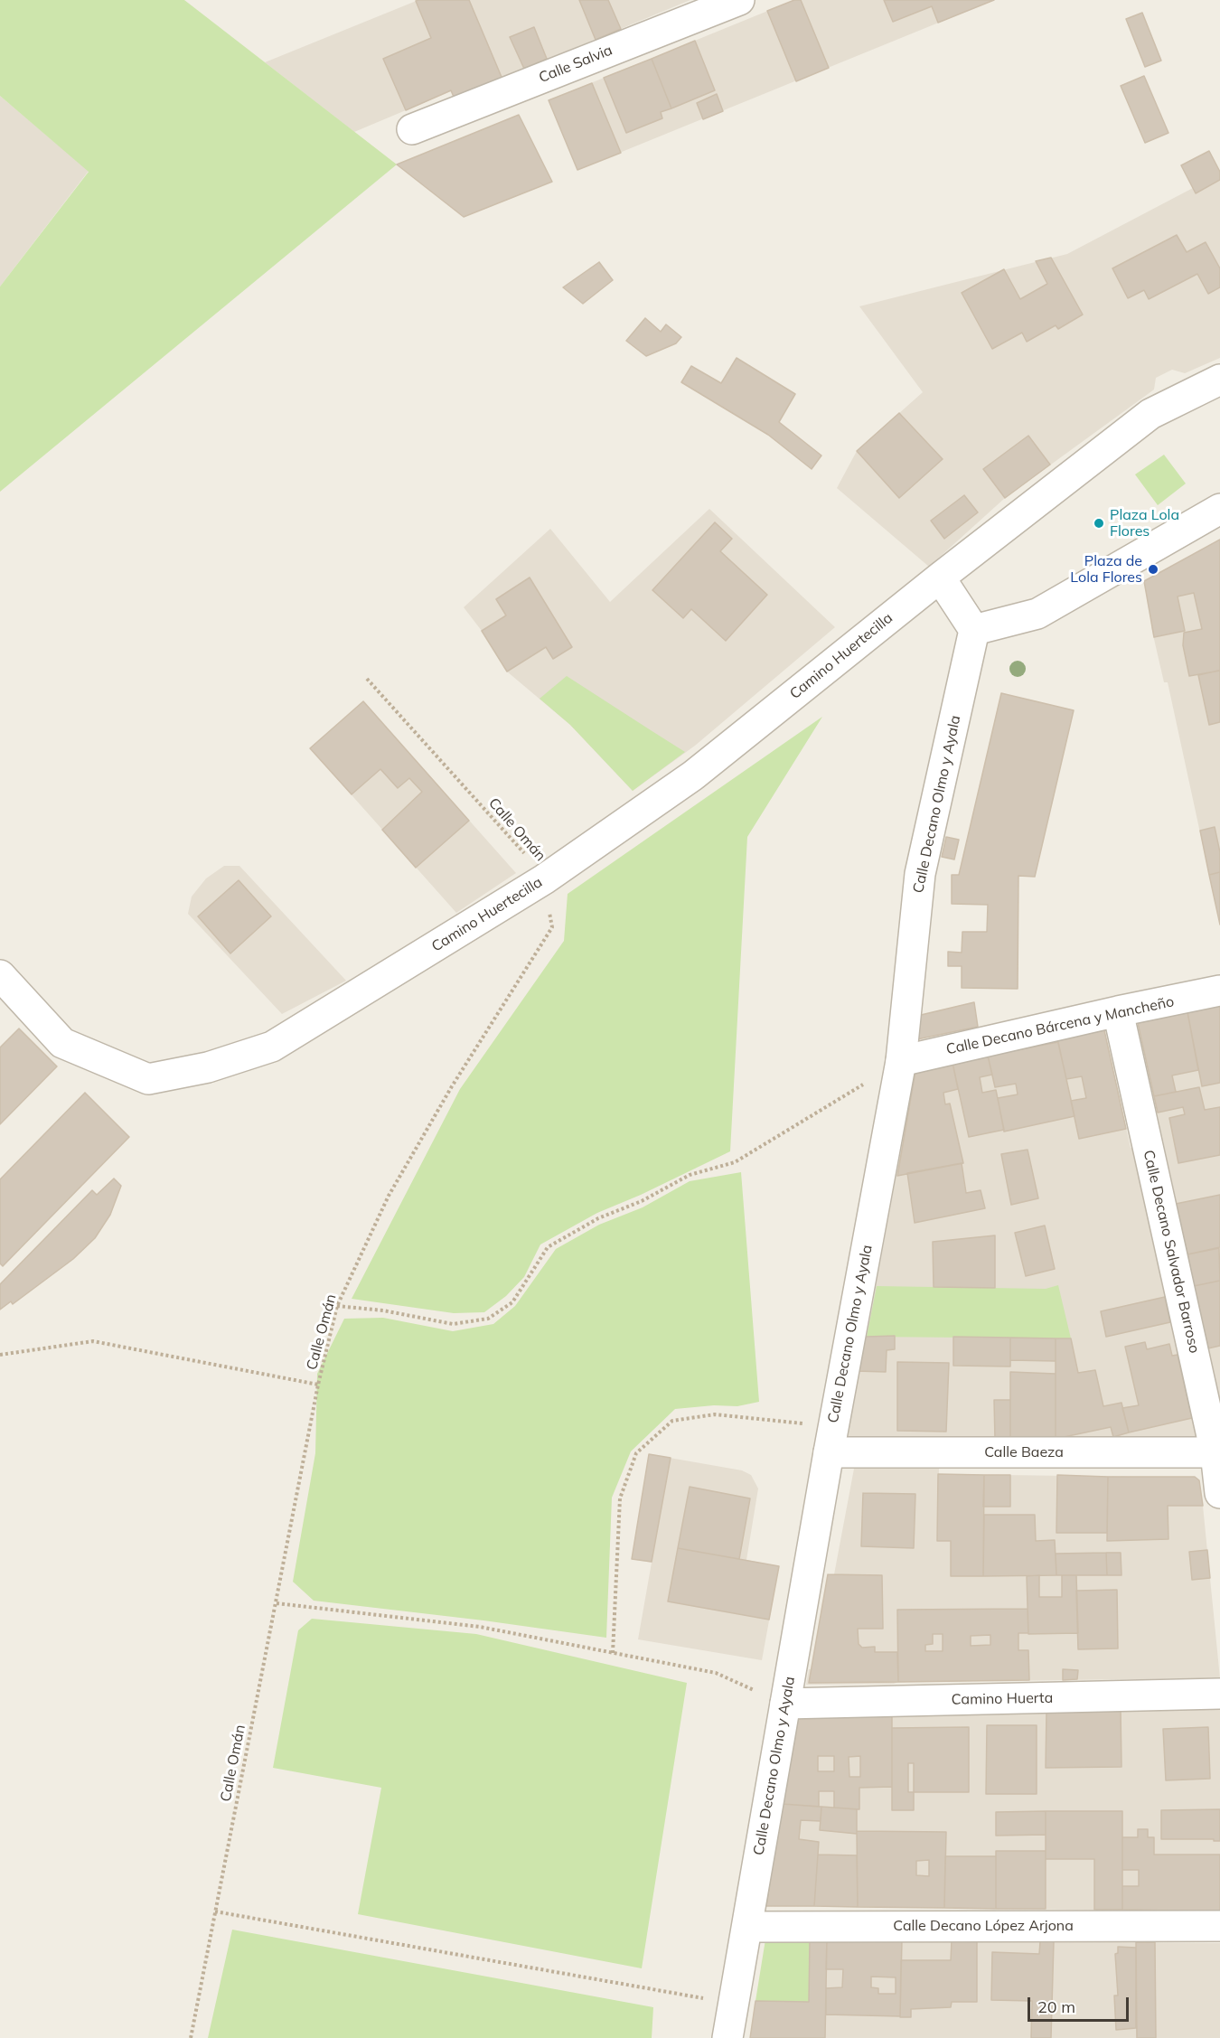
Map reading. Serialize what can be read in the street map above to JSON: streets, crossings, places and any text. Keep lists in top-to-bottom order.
{
  "streets": {
    "street": [
      "Calle Salvia",
      "Camino Huertecilla",
      "Calle Decano Olmo y Ayala",
      "Calle Decano Bárcena y Mancheño",
      "Calle Decano Salvador Barroso",
      "Calle Baeza",
      "Camino Huerta",
      "Calle Decano López Arjona"
    ],
    "path": ["Calle Omán"]
  },
  "crossings": [
    ["Camino Huertecilla", "Calle Omán"],
    ["Calle Decano Olmo y Ayala", "Calle Decano Bárcena y Mancheño"],
    ["Calle Decano Olmo y Ayala", "Calle Baeza"],
    ["Calle Decano Olmo y Ayala", "Camino Huerta"],
    ["Calle Decano Olmo y Ayala", "Calle Decano López Arjona"],
    ["Calle Decano Bárcena y Mancheño", "Calle Decano Salvador Barroso"],
    ["Calle Decano Salvador Barroso", "Calle Baeza"]
  ],
  "places": ["Plaza Lola Flores", "Plaza de Lola Flores"],
  "scale_bar": "20 m"
}
